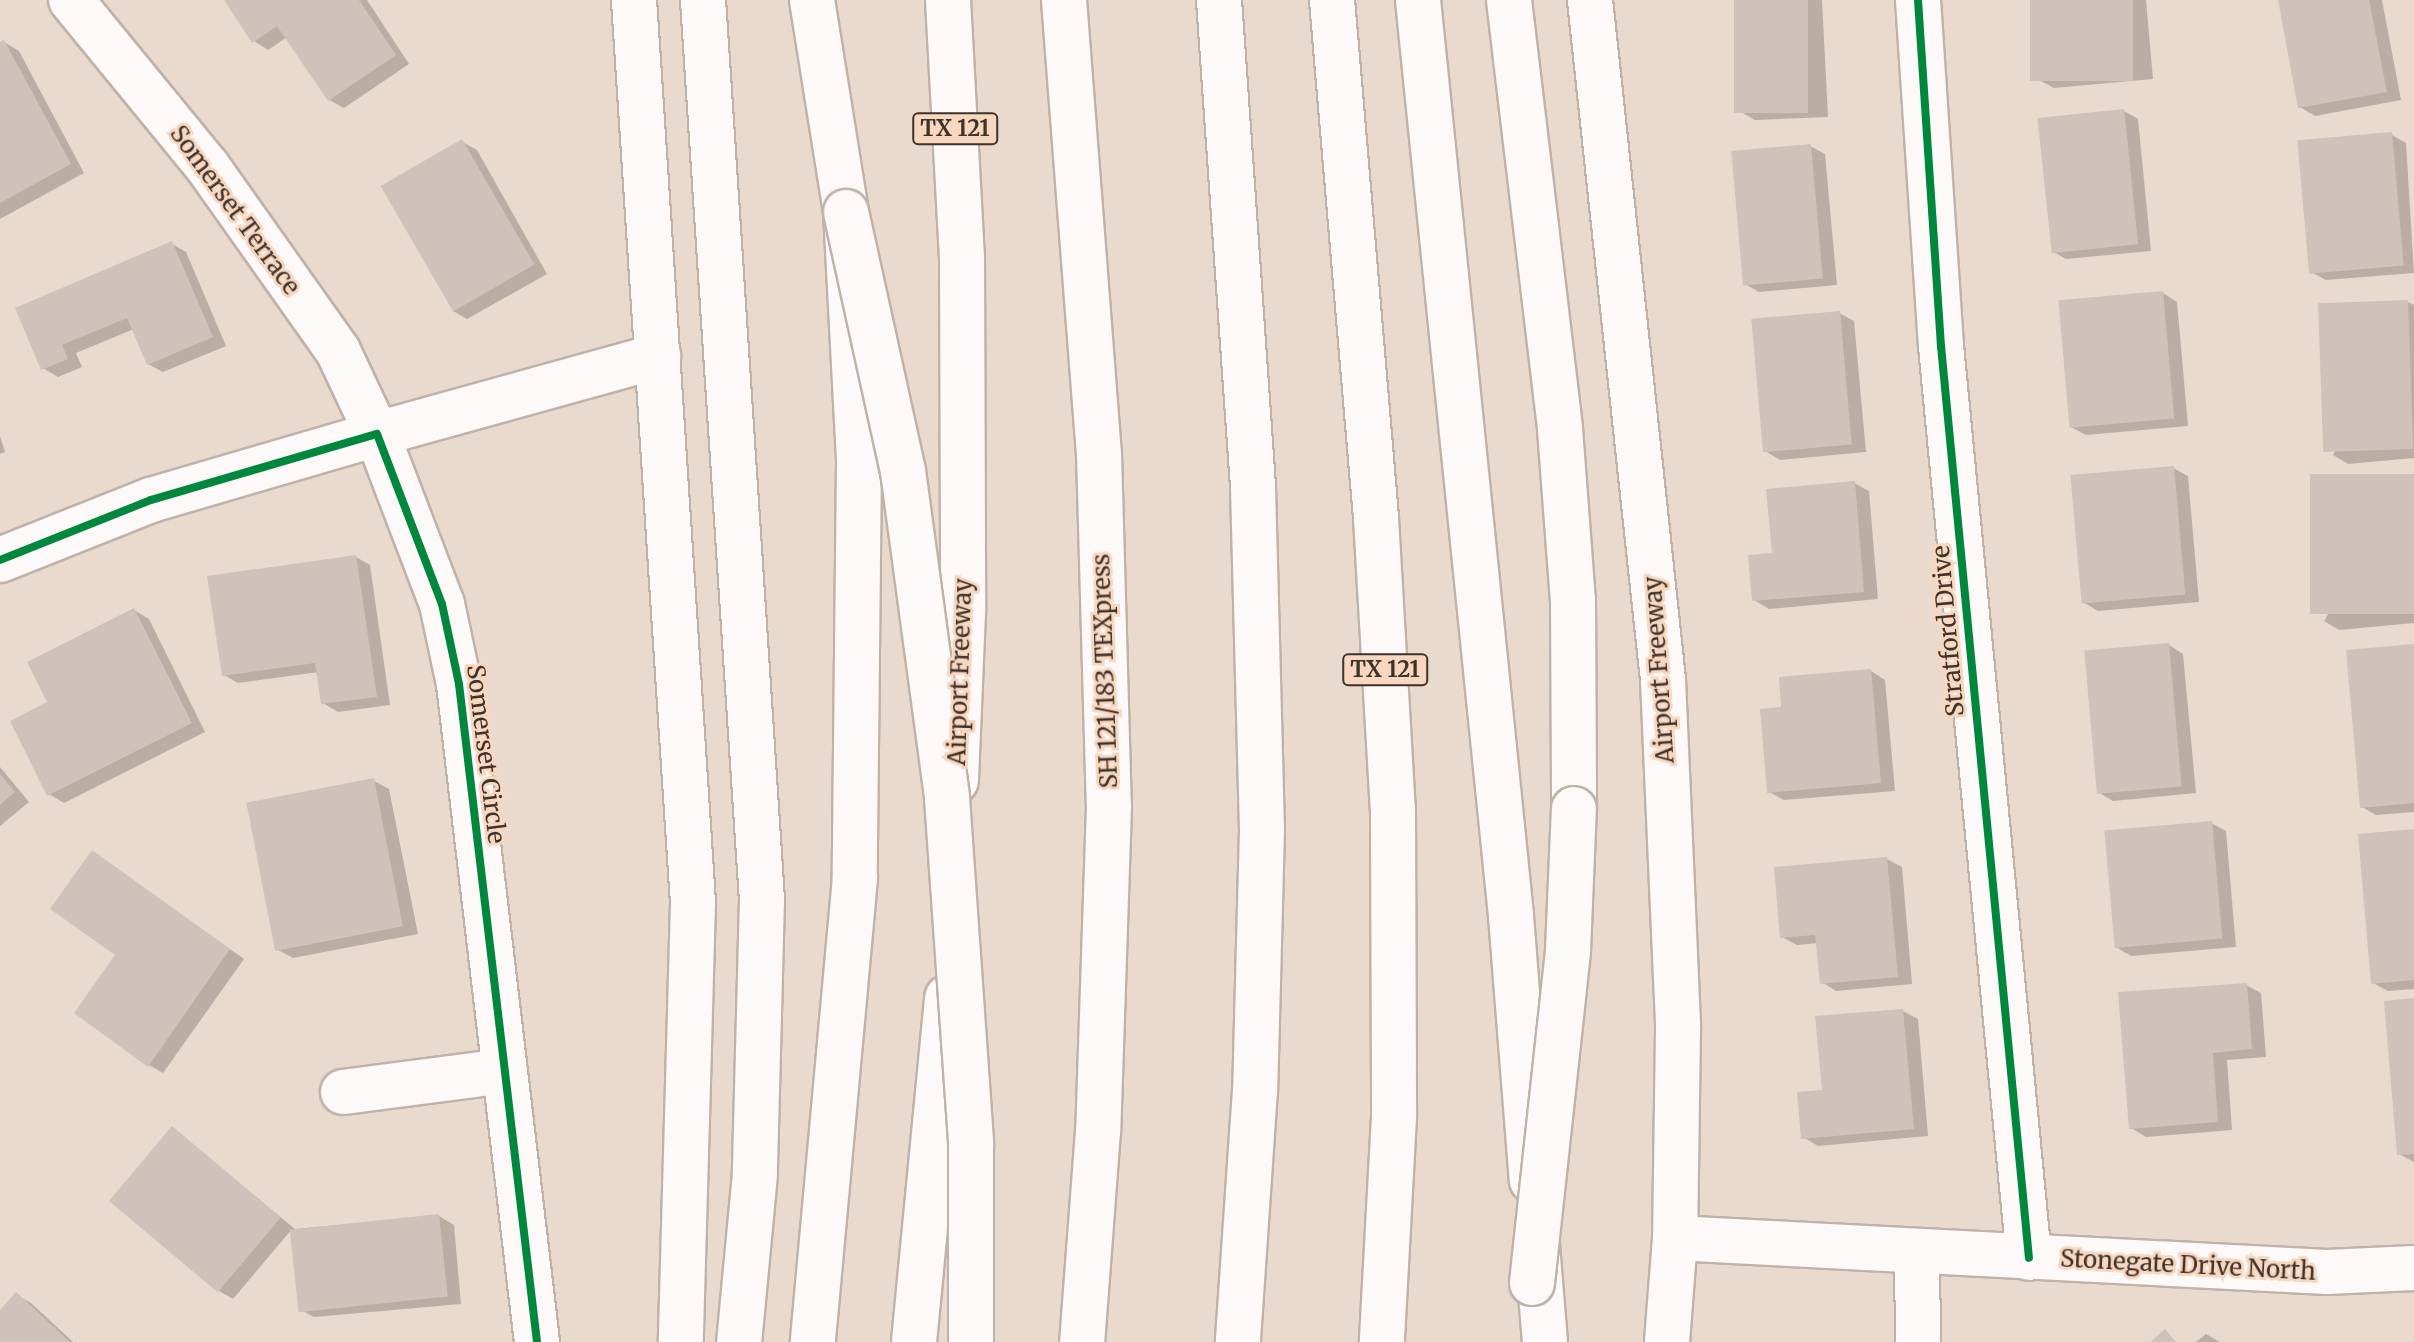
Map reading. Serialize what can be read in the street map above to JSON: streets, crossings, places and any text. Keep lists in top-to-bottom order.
{
  "streets": {
    "main road": [
      "TX 121",
      "Somerset Terrace",
      "Stratford Drive",
      "Airport Freeway",
      "SH 121/183 TEXpress",
      "Somerset Circle",
      "Stonegate Drive North"
    ]
  },
  "crossings": [
    ["Somerset Terrace", "Somerset Circle"],
    ["Stratford Drive", "Stonegate Drive North"],
    ["Airport Freeway", "Stonegate Drive North"]
  ]
}
